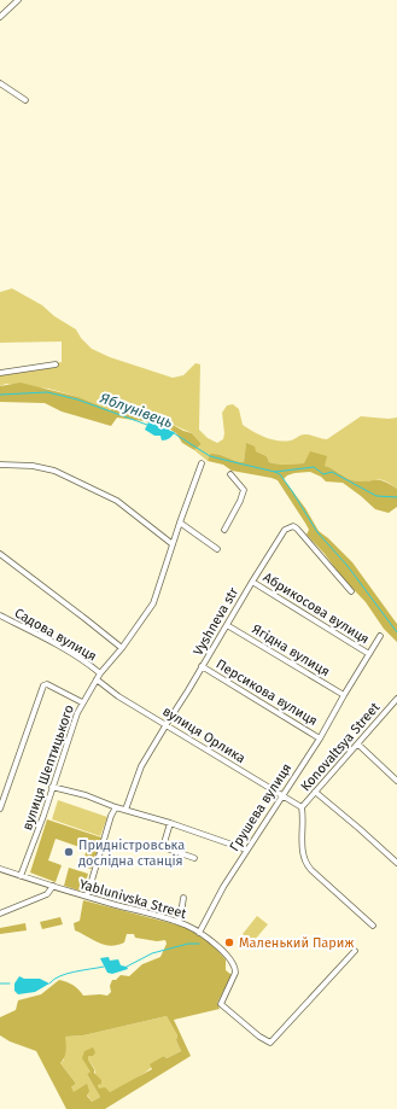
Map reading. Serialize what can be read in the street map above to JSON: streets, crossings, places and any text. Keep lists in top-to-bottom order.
{
  "streets": {
    "street": [
      "Абрикосова вулиця",
      "Vyshneva str",
      "Садова вулиця",
      "Ягідна вулиця",
      "Персикова вулиця",
      "вулиця Орлика",
      "Konovaltsya Street",
      "вулиця Шептицького",
      "Грушева вулиця",
      "Yablunivska Street"
    ]
  },
  "crossings": [
    ["Абрикосова вулиця", "Vyshneva str"],
    ["Абрикосова вулиця", "Грушева вулиця"],
    ["Vyshneva str", "Ягідна вулиця"],
    ["Vyshneva str", "Персикова вулиця"],
    ["Vyshneva str", "вулиця Орлика"],
    ["Садова вулиця", "вулиця Шептицького"],
    ["Ягідна вулиця", "Грушева вулиця"],
    ["Персикова вулиця", "Грушева вулиця"],
    ["вулиця Орлика", "Konovaltsya Street"],
    ["вулиця Орлика", "вулиця Шептицького"],
    ["вулиця Орлика", "Грушева вулиця"],
    ["вулиця Шептицького", "Yablunivska Street"],
    ["Грушева вулиця", "Yablunivska Street"]
  ],
  "water": ["Яблунівець"],
  "places": ["Придністровська дослідна станція", "Маленький Париж"]
}
